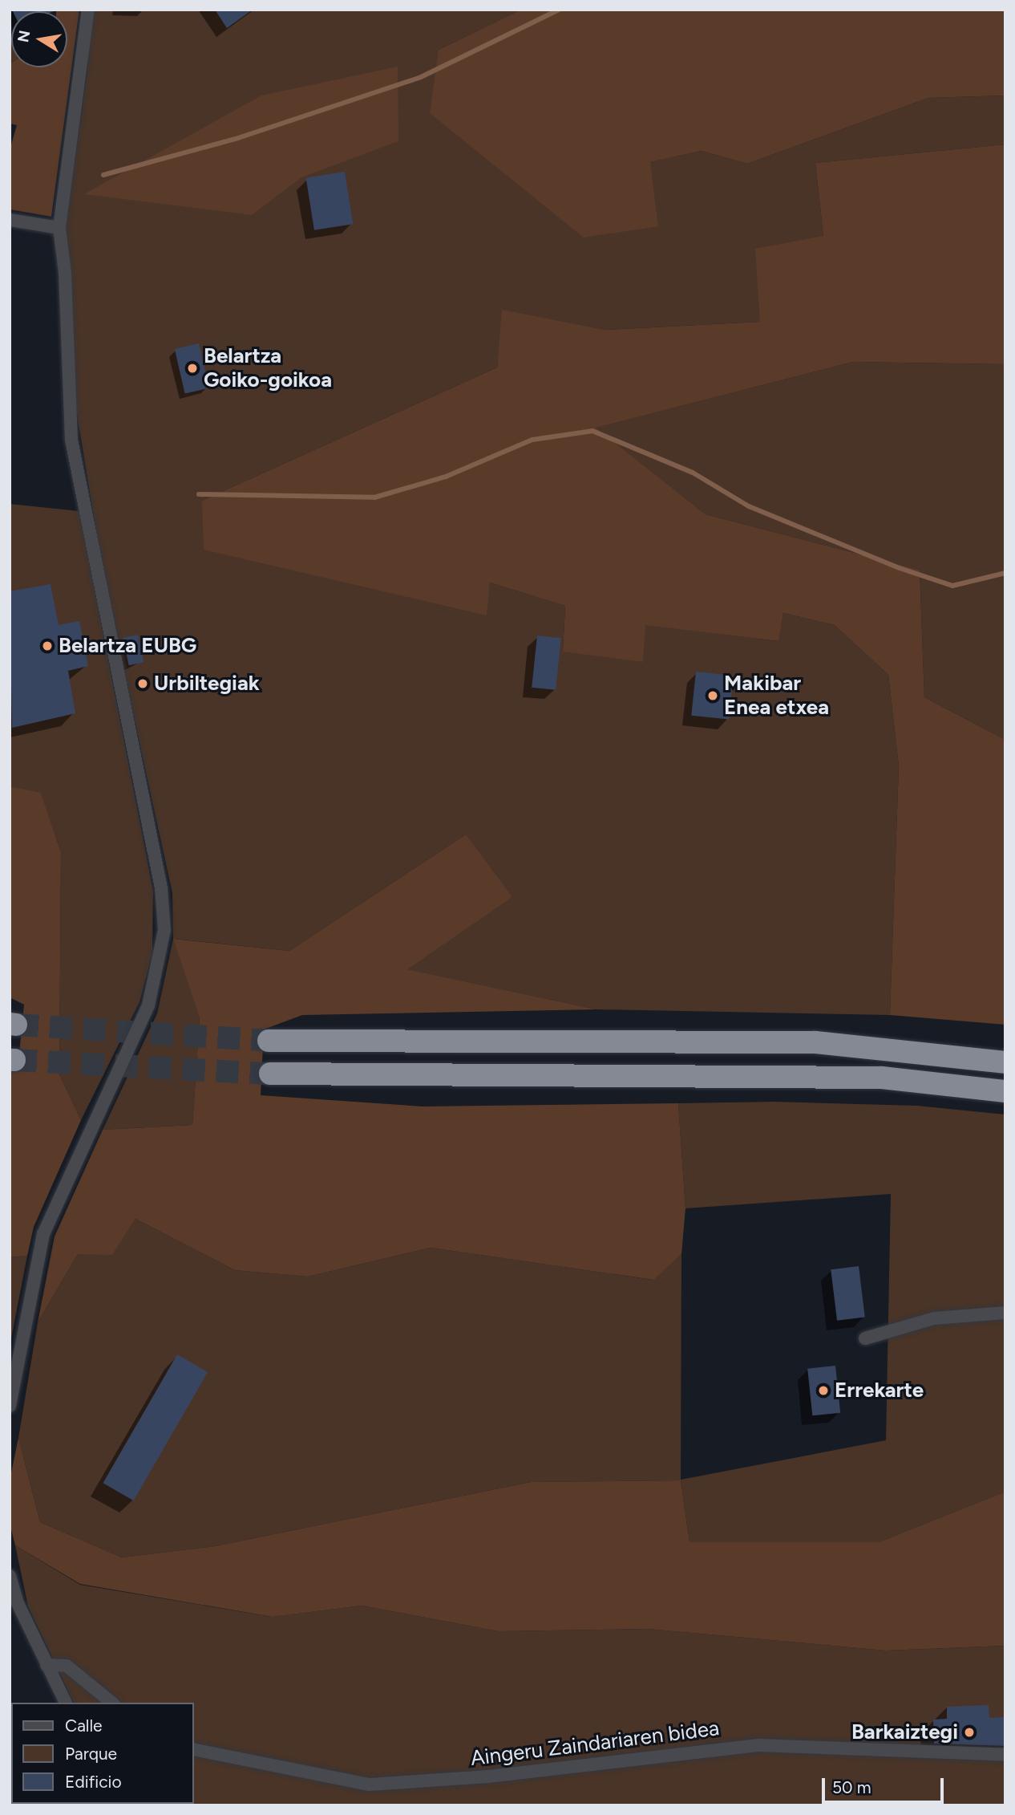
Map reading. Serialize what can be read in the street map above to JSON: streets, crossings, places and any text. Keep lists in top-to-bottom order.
{
  "streets": {
    "street": ["Aingeru Zaindariaren bidea"]
  },
  "places": [
    "Belartza Goiko-goikoa",
    "Belartza EUBG",
    "Urbiltegiak",
    "Makibar Enea etxea",
    "Errekarte",
    "Barkaiztegi"
  ],
  "legend": ["Calle", "Parque", "Edificio"],
  "scale_bar": "50 m",
  "north": "left"
}
